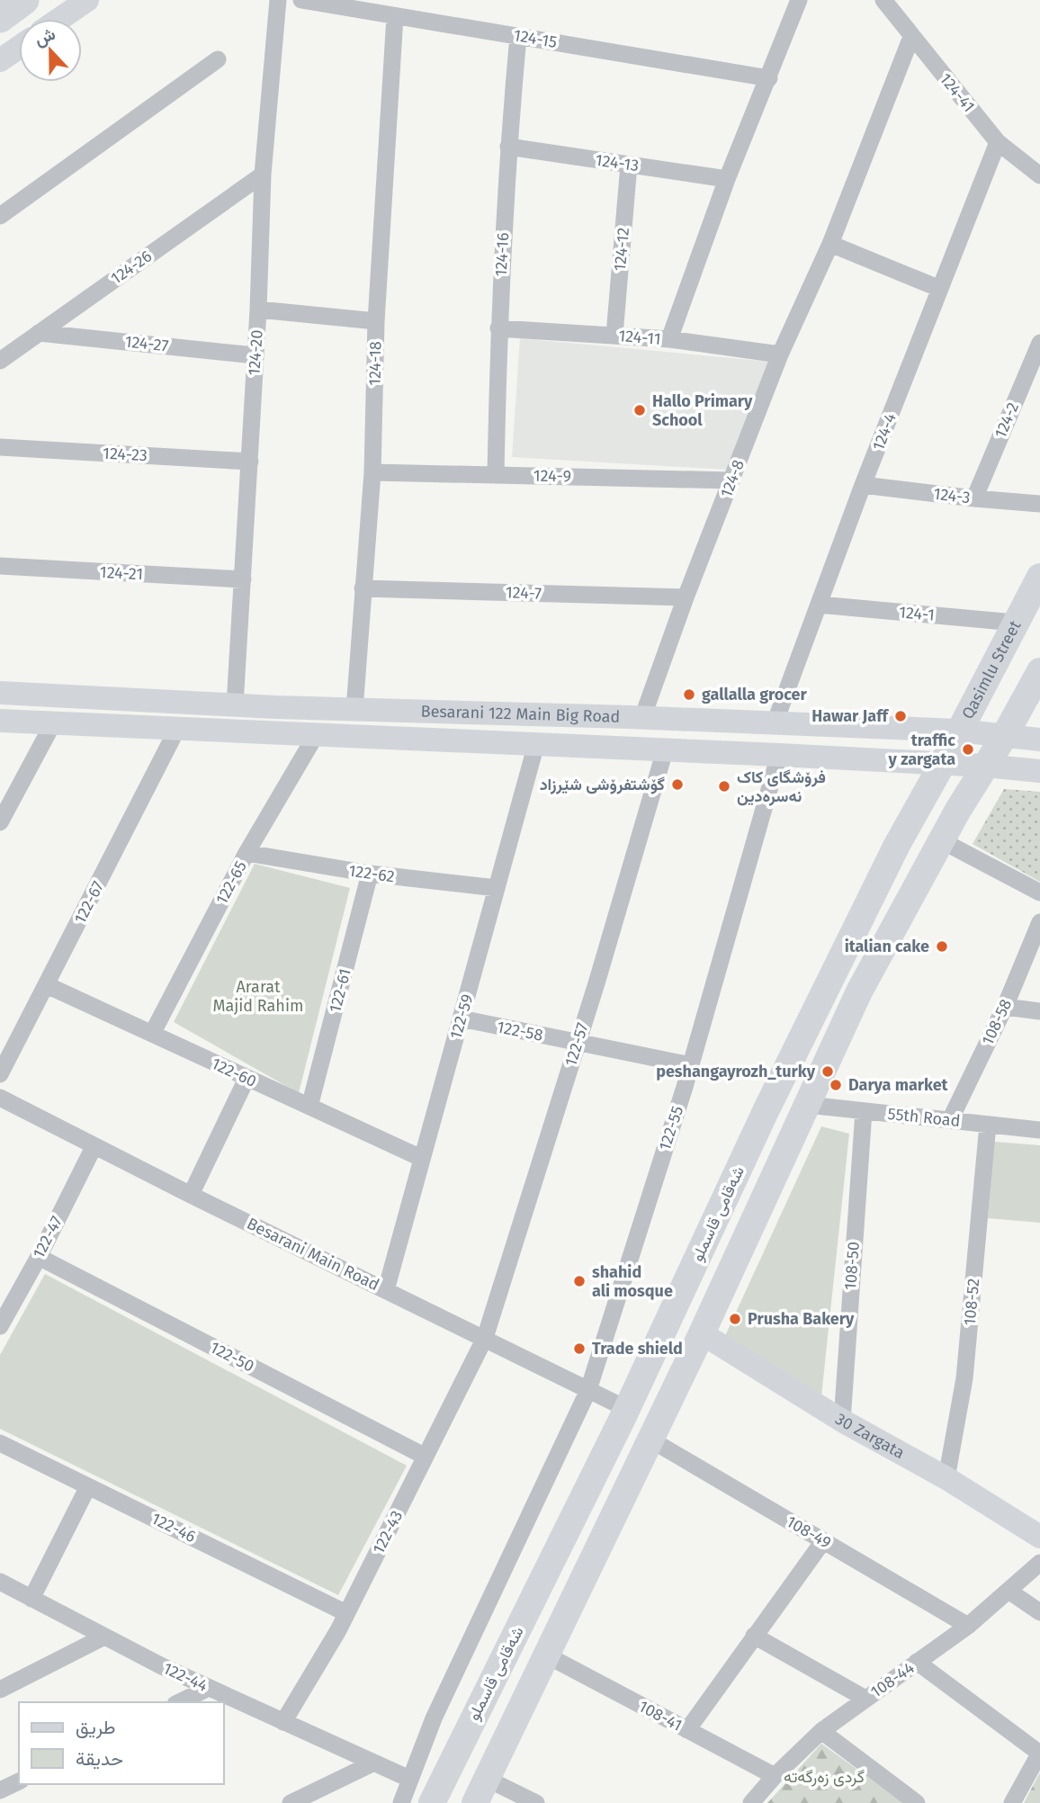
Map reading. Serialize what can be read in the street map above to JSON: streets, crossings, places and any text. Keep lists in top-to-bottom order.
{
  "streets": {
    "main road": [
      "Qasimlu Street",
      "Besarani 122 Main Big Road",
      "شەقامی قاسملو",
      "30 Zargata"
    ],
    "street": [
      "124-15",
      "124-41",
      "124-13",
      "124-12",
      "124-16",
      "124-26",
      "124-11",
      "124-27",
      "124-20",
      "124-18",
      "124-2",
      "124-4",
      "124-23",
      "124-9",
      "124-8",
      "124-3",
      "124-21",
      "124-7",
      "124-1",
      "122-62",
      "122-65",
      "122-67",
      "122-61",
      "122-59",
      "108-58",
      "122-58",
      "122-57",
      "122-60",
      "55th Road",
      "122-55",
      "122-47",
      "Besarani Main Road",
      "108-50",
      "108-52",
      "122-50",
      "122-46",
      "122-43",
      "108-49",
      "122-44",
      "108-44",
      "108-41"
    ]
  },
  "crossings": [
    ["124-15", "124-16"],
    ["124-15", "124-18"],
    ["124-41", "124-4"],
    ["124-41", "124-8"],
    ["124-13", "124-12"],
    ["124-13", "124-16"],
    ["124-12", "124-11"],
    ["124-16", "124-11"],
    ["124-16", "124-9"],
    ["124-26", "124-27"],
    ["124-26", "124-20"],
    ["124-11", "124-8"],
    ["124-27", "124-20"],
    ["124-20", "124-23"],
    ["124-20", "124-21"],
    ["124-20", "Besarani 122 Main Big Road"],
    ["124-18", "124-9"],
    ["124-18", "124-7"],
    ["124-18", "Besarani 122 Main Big Road"],
    ["124-2", "124-3"],
    ["124-4", "124-3"],
    ["124-4", "124-1"],
    ["124-4", "Besarani 122 Main Big Road"],
    ["124-9", "124-8"],
    ["124-8", "124-7"],
    ["124-8", "Besarani 122 Main Big Road"],
    ["124-1", "Qasimlu Street"],
    ["Qasimlu Street", "Besarani 122 Main Big Road"],
    ["Qasimlu Street", "شەقامی قاسملو"],
    ["Besarani 122 Main Big Road", "122-65"],
    ["Besarani 122 Main Big Road", "122-67"],
    ["Besarani 122 Main Big Road", "122-59"],
    ["Besarani 122 Main Big Road", "122-57"],
    ["Besarani 122 Main Big Road", "122-55"],
    ["Besarani 122 Main Big Road", "شەقامی قاسملو"],
    ["122-62", "122-65"],
    ["122-62", "122-61"],
    ["122-62", "122-59"],
    ["122-65", "122-60"],
    ["122-67", "122-60"],
    ["122-61", "122-60"],
    ["122-59", "122-58"],
    ["122-59", "122-60"],
    ["122-59", "Besarani Main Road"],
    ["108-58", "55th Road"],
    ["122-58", "122-57"],
    ["122-58", "122-55"],
    ["122-57", "Besarani Main Road"],
    ["122-57", "122-43"],
    ["55th Road", "108-50"],
    ["55th Road", "108-52"],
    ["122-55", "Besarani Main Road"],
    ["122-55", "122-44"],
    ["شەقامی قاسملو", "Besarani Main Road"],
    ["122-47", "Besarani Main Road"],
    ["122-47", "122-50"],
    ["Besarani Main Road", "122-43"],
    ["108-50", "30 Zargata"],
    ["108-52", "30 Zargata"],
    ["122-50", "122-43"],
    ["122-46", "122-43"],
    ["122-43", "122-44"],
    ["108-49", "108-44"],
    ["108-44", "108-41"]
  ],
  "parks": ["Ararat Majid Rahim", "گردی زەرگەتە"],
  "places": [
    "Hallo Primary School",
    "gallalla grocer",
    "Hawar Jaff",
    "traffic y zargata",
    "گۆشتفرۆشی شێرزاد",
    "فرۆشگای کاک نەسرەدین",
    "italian cake",
    "peshangayrozh_turky",
    "Darya market",
    "shahid ali mosque",
    "Prusha Bakery",
    "Trade shield"
  ],
  "legend": ["طريق", "حديقة"],
  "north": "top"
}
